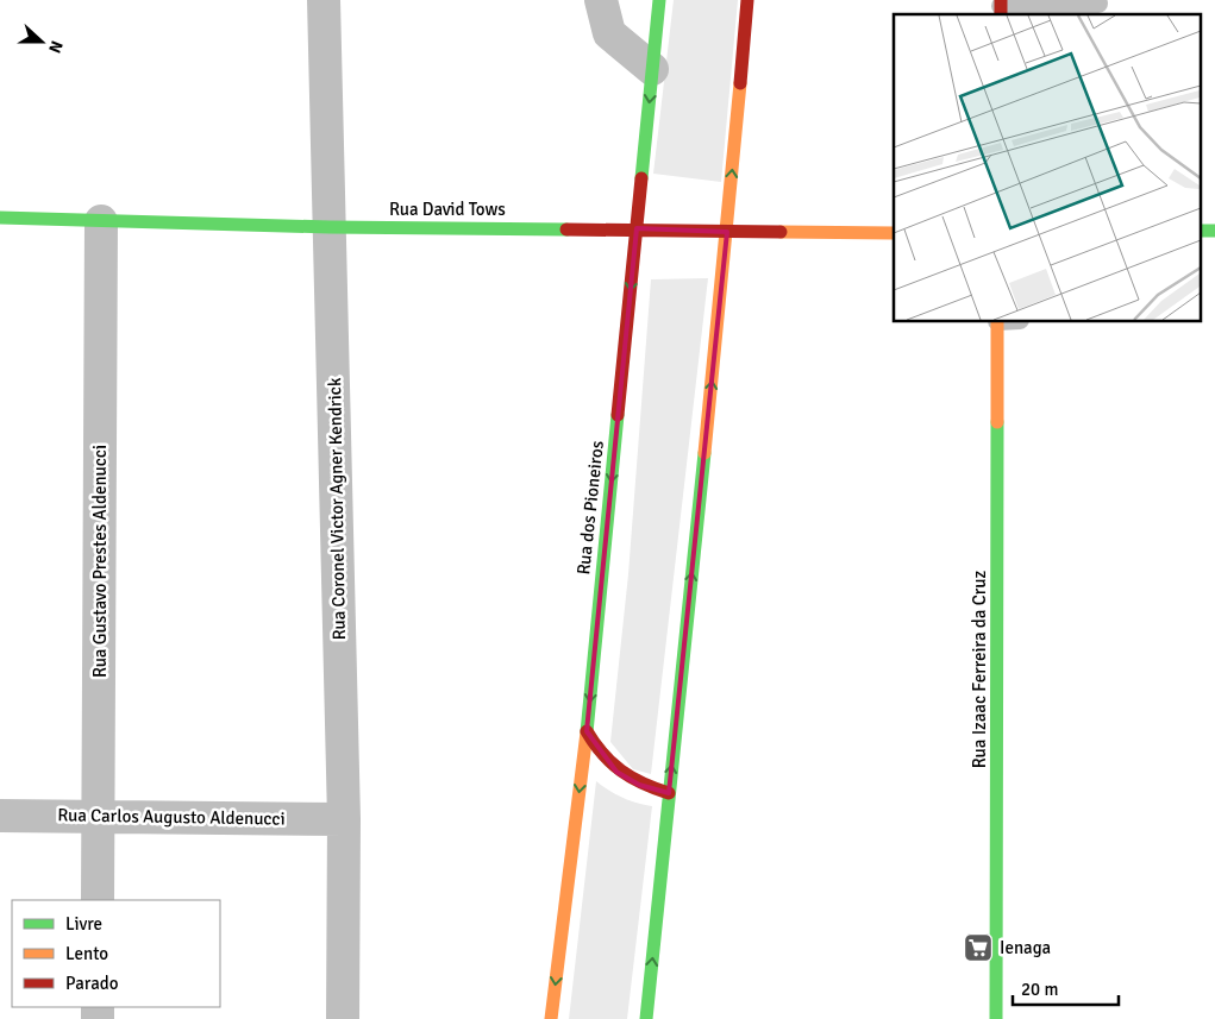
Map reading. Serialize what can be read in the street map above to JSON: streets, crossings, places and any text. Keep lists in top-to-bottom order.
{
  "streets": {
    "main road": ["Rua David Tows", "Rua dos Pioneiros", "Rua Izaac Ferreira da Cruz"],
    "street": ["Rua Coronel Victor Agner Kendrick", "Rua Gustavo Prestes Aldenucci", "Rua Carlos Augusto Aldenucci"]
  },
  "crossings": [
    ["Rua David Tows", "Rua dos Pioneiros"],
    ["Rua David Tows", "Rua Coronel Victor Agner Kendrick"],
    ["Rua David Tows", "Rua Gustavo Prestes Aldenucci"],
    ["Rua Coronel Victor Agner Kendrick", "Rua Carlos Augusto Aldenucci"],
    ["Rua Gustavo Prestes Aldenucci", "Rua Carlos Augusto Aldenucci"]
  ],
  "places": {
    "supermarket": ["Ienaga"]
  },
  "legend": ["Livre", "Lento", "Parado"],
  "scale_bar": "20 m",
  "north": "right"
}
